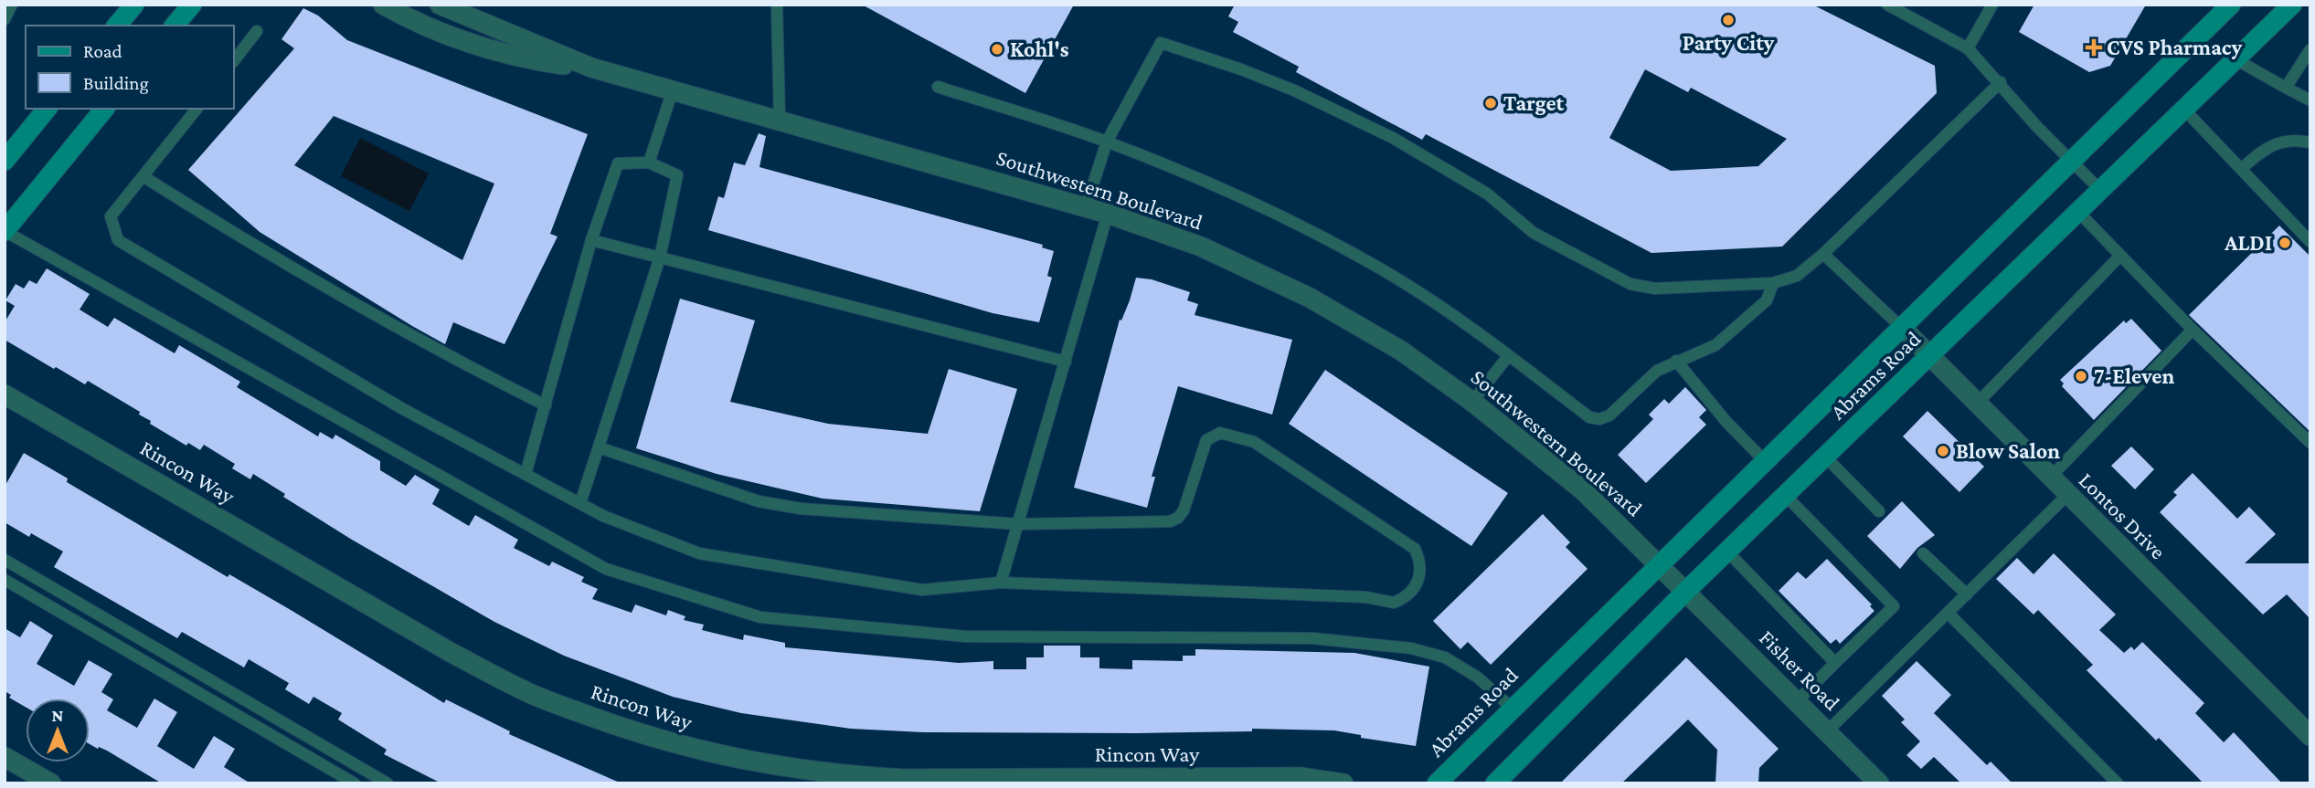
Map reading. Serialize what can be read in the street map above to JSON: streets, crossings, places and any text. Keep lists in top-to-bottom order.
{
  "streets": {
    "main road": ["Abrams Road"],
    "street": [
      "Southwestern Boulevard",
      "Rincon Way",
      "Lontos Drive",
      "Fisher Road"
    ]
  },
  "crossings": [
    ["Southwestern Boulevard", "Abrams Road"],
    ["Southwestern Boulevard", "Fisher Road"],
    ["Abrams Road", "Lontos Drive"],
    ["Abrams Road", "Fisher Road"]
  ],
  "places": {
    "other": [
      "Party City",
      "Kohl's",
      "Target",
      "ALDI",
      "7-Eleven",
      "Blow Salon"
    ],
    "health": ["CVS Pharmacy"]
  },
  "legend": ["Road", "Building"],
  "north": "top"
}
